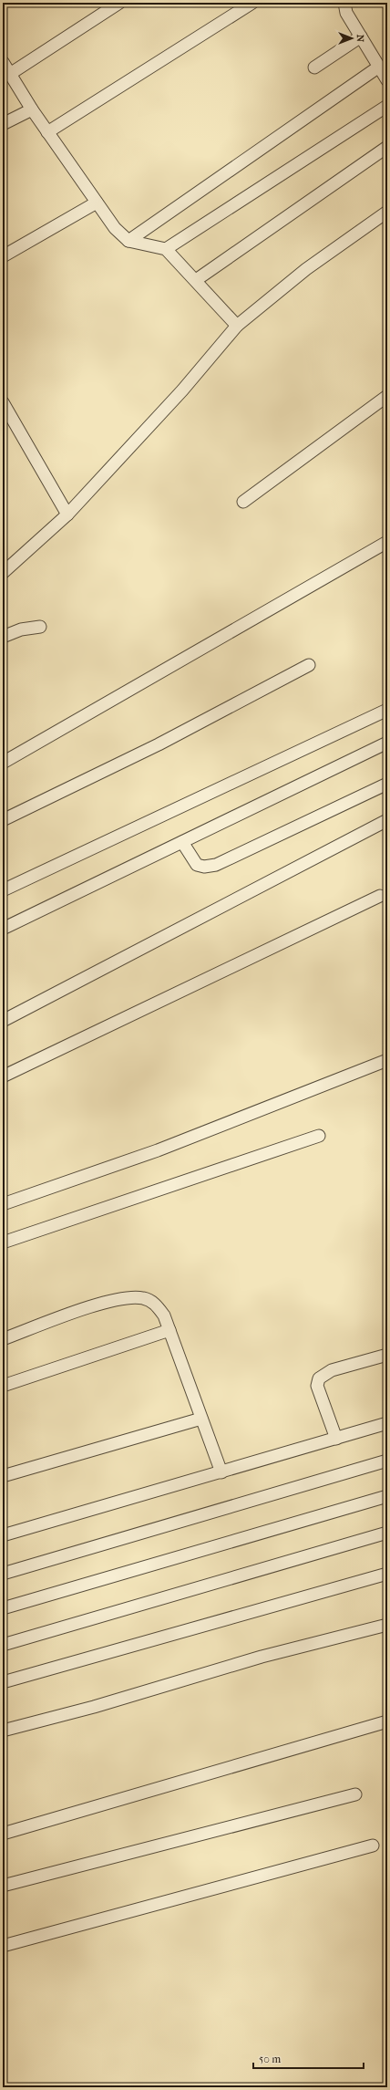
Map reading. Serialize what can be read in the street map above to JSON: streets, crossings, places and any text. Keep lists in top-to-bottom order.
{
  "scale_bar": "50 m",
  "north": "right"
}
